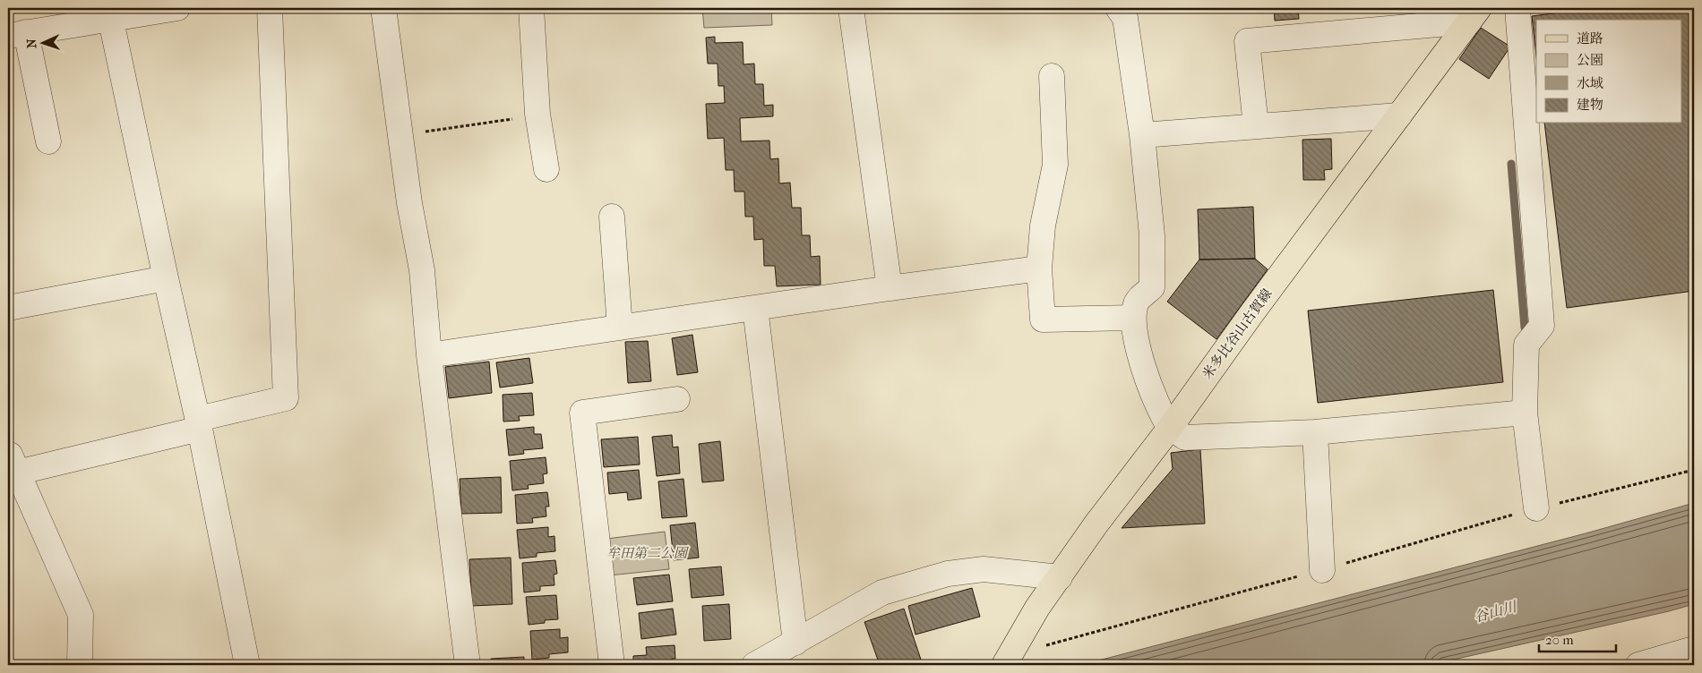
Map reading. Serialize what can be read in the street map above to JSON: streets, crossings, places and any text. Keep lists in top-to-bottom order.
{
  "streets": {
    "main road": ["米多比谷山古賀線"]
  },
  "water": ["谷山川"],
  "parks": ["牟田第二公園"],
  "legend": [
    "道路",
    "公園",
    "水域",
    "建物"
  ],
  "scale_bar": "20 m",
  "north": "left"
}
